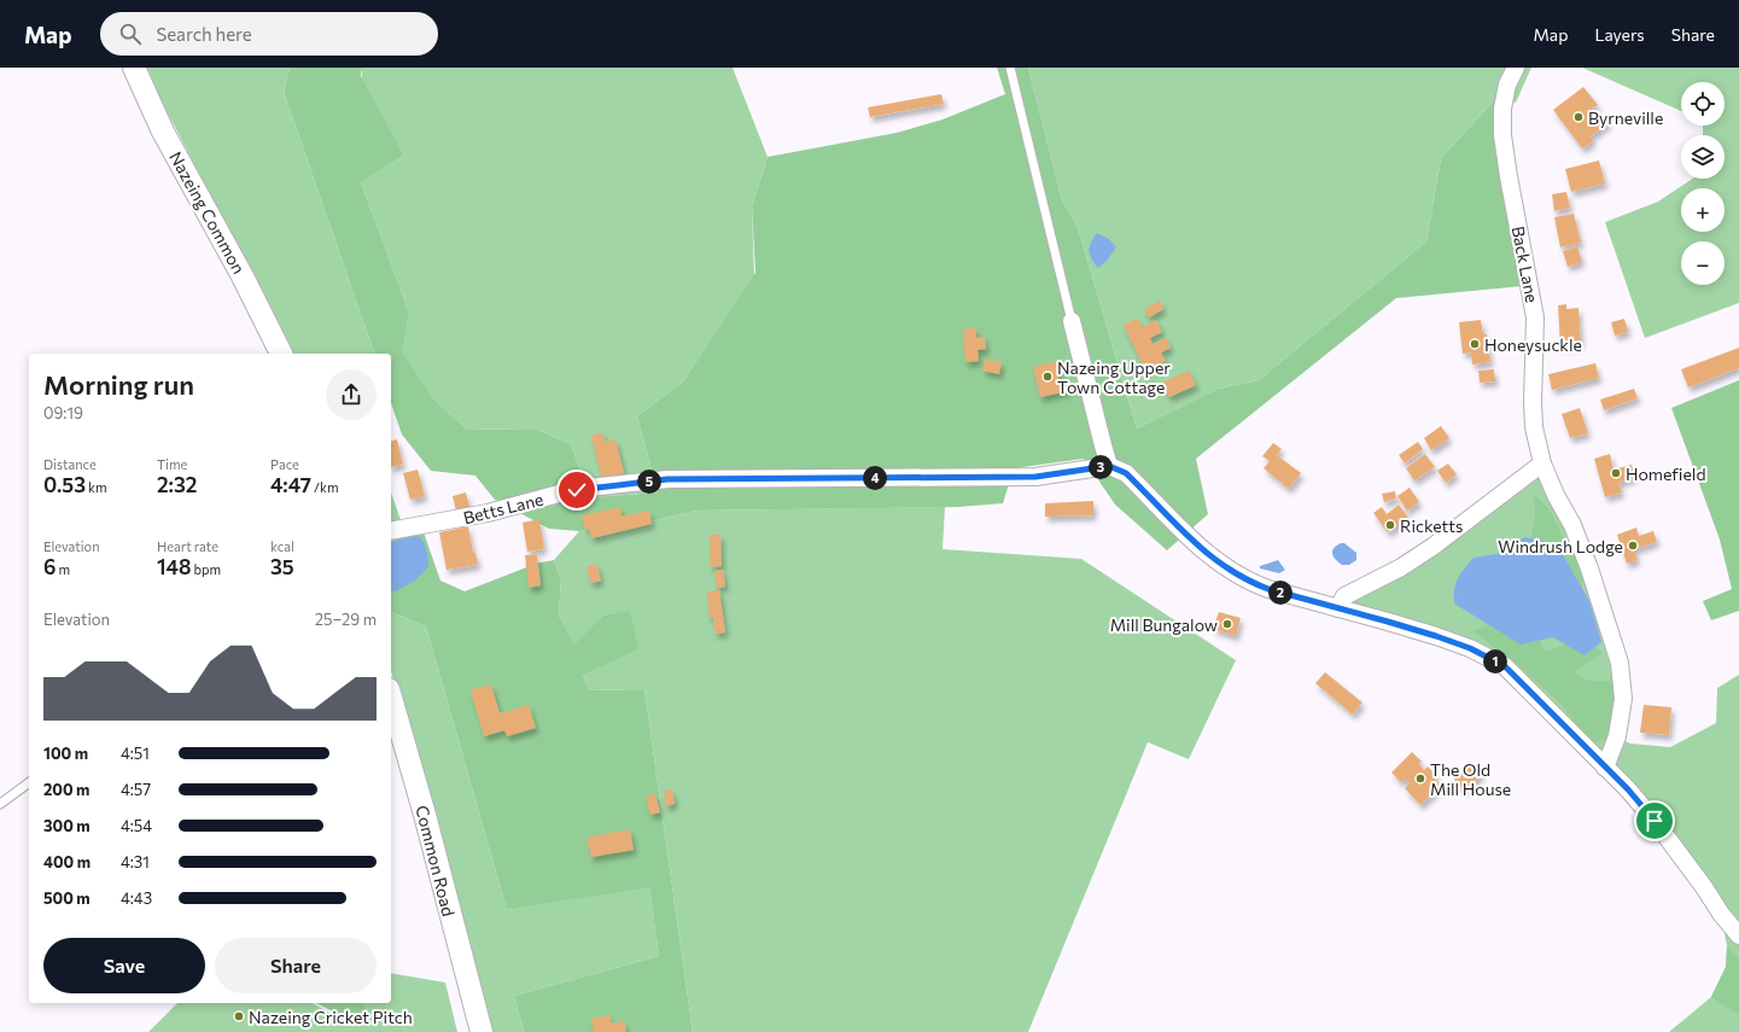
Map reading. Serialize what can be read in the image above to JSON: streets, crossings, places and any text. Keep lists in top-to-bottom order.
{
  "streets": {
    "street": [
      "Nazeing Common",
      "Back Lane",
      "Betts Lane",
      "Common Road"
    ]
  },
  "places": [
    "Byrneville",
    "Honeysuckle",
    "Nazeing Upper Town Cottage",
    "Homefield",
    "Ricketts",
    "Windrush Lodge",
    "Mill Bungalow",
    "The Old Mill House",
    "Nazeing Cricket Pitch"
  ],
  "page": {
    "header": "Map",
    "search": "Search here",
    "nav": ["Map", "Layers", "Share"],
    "map_buttons": ["+", "−"],
    "heading": ["Morning run", "09:19"],
    "stats": [
      ["Distance", "0.53 km"],
      ["Time", "2:32"],
      ["Pace", "4:47 /km"],
      ["Elevation", "6 m"],
      ["Heart rate", "148 bpm"],
      ["kcal", "35"]
    ],
    "pins": [
      "3",
      "4",
      "5",
      "2",
      "1"
    ],
    "chart": ["Elevation", "25–29 m"],
    "list": [
      {
        "name": "100 m",
        "note": "4:51"
      },
      {
        "name": "200 m",
        "note": "4:57"
      },
      {
        "name": "300 m",
        "note": "4:54"
      },
      {
        "name": "400 m",
        "note": "4:31"
      },
      {
        "name": "500 m",
        "note": "4:43"
      }
    ],
    "buttons": ["Save", "Share"]
  }
}
